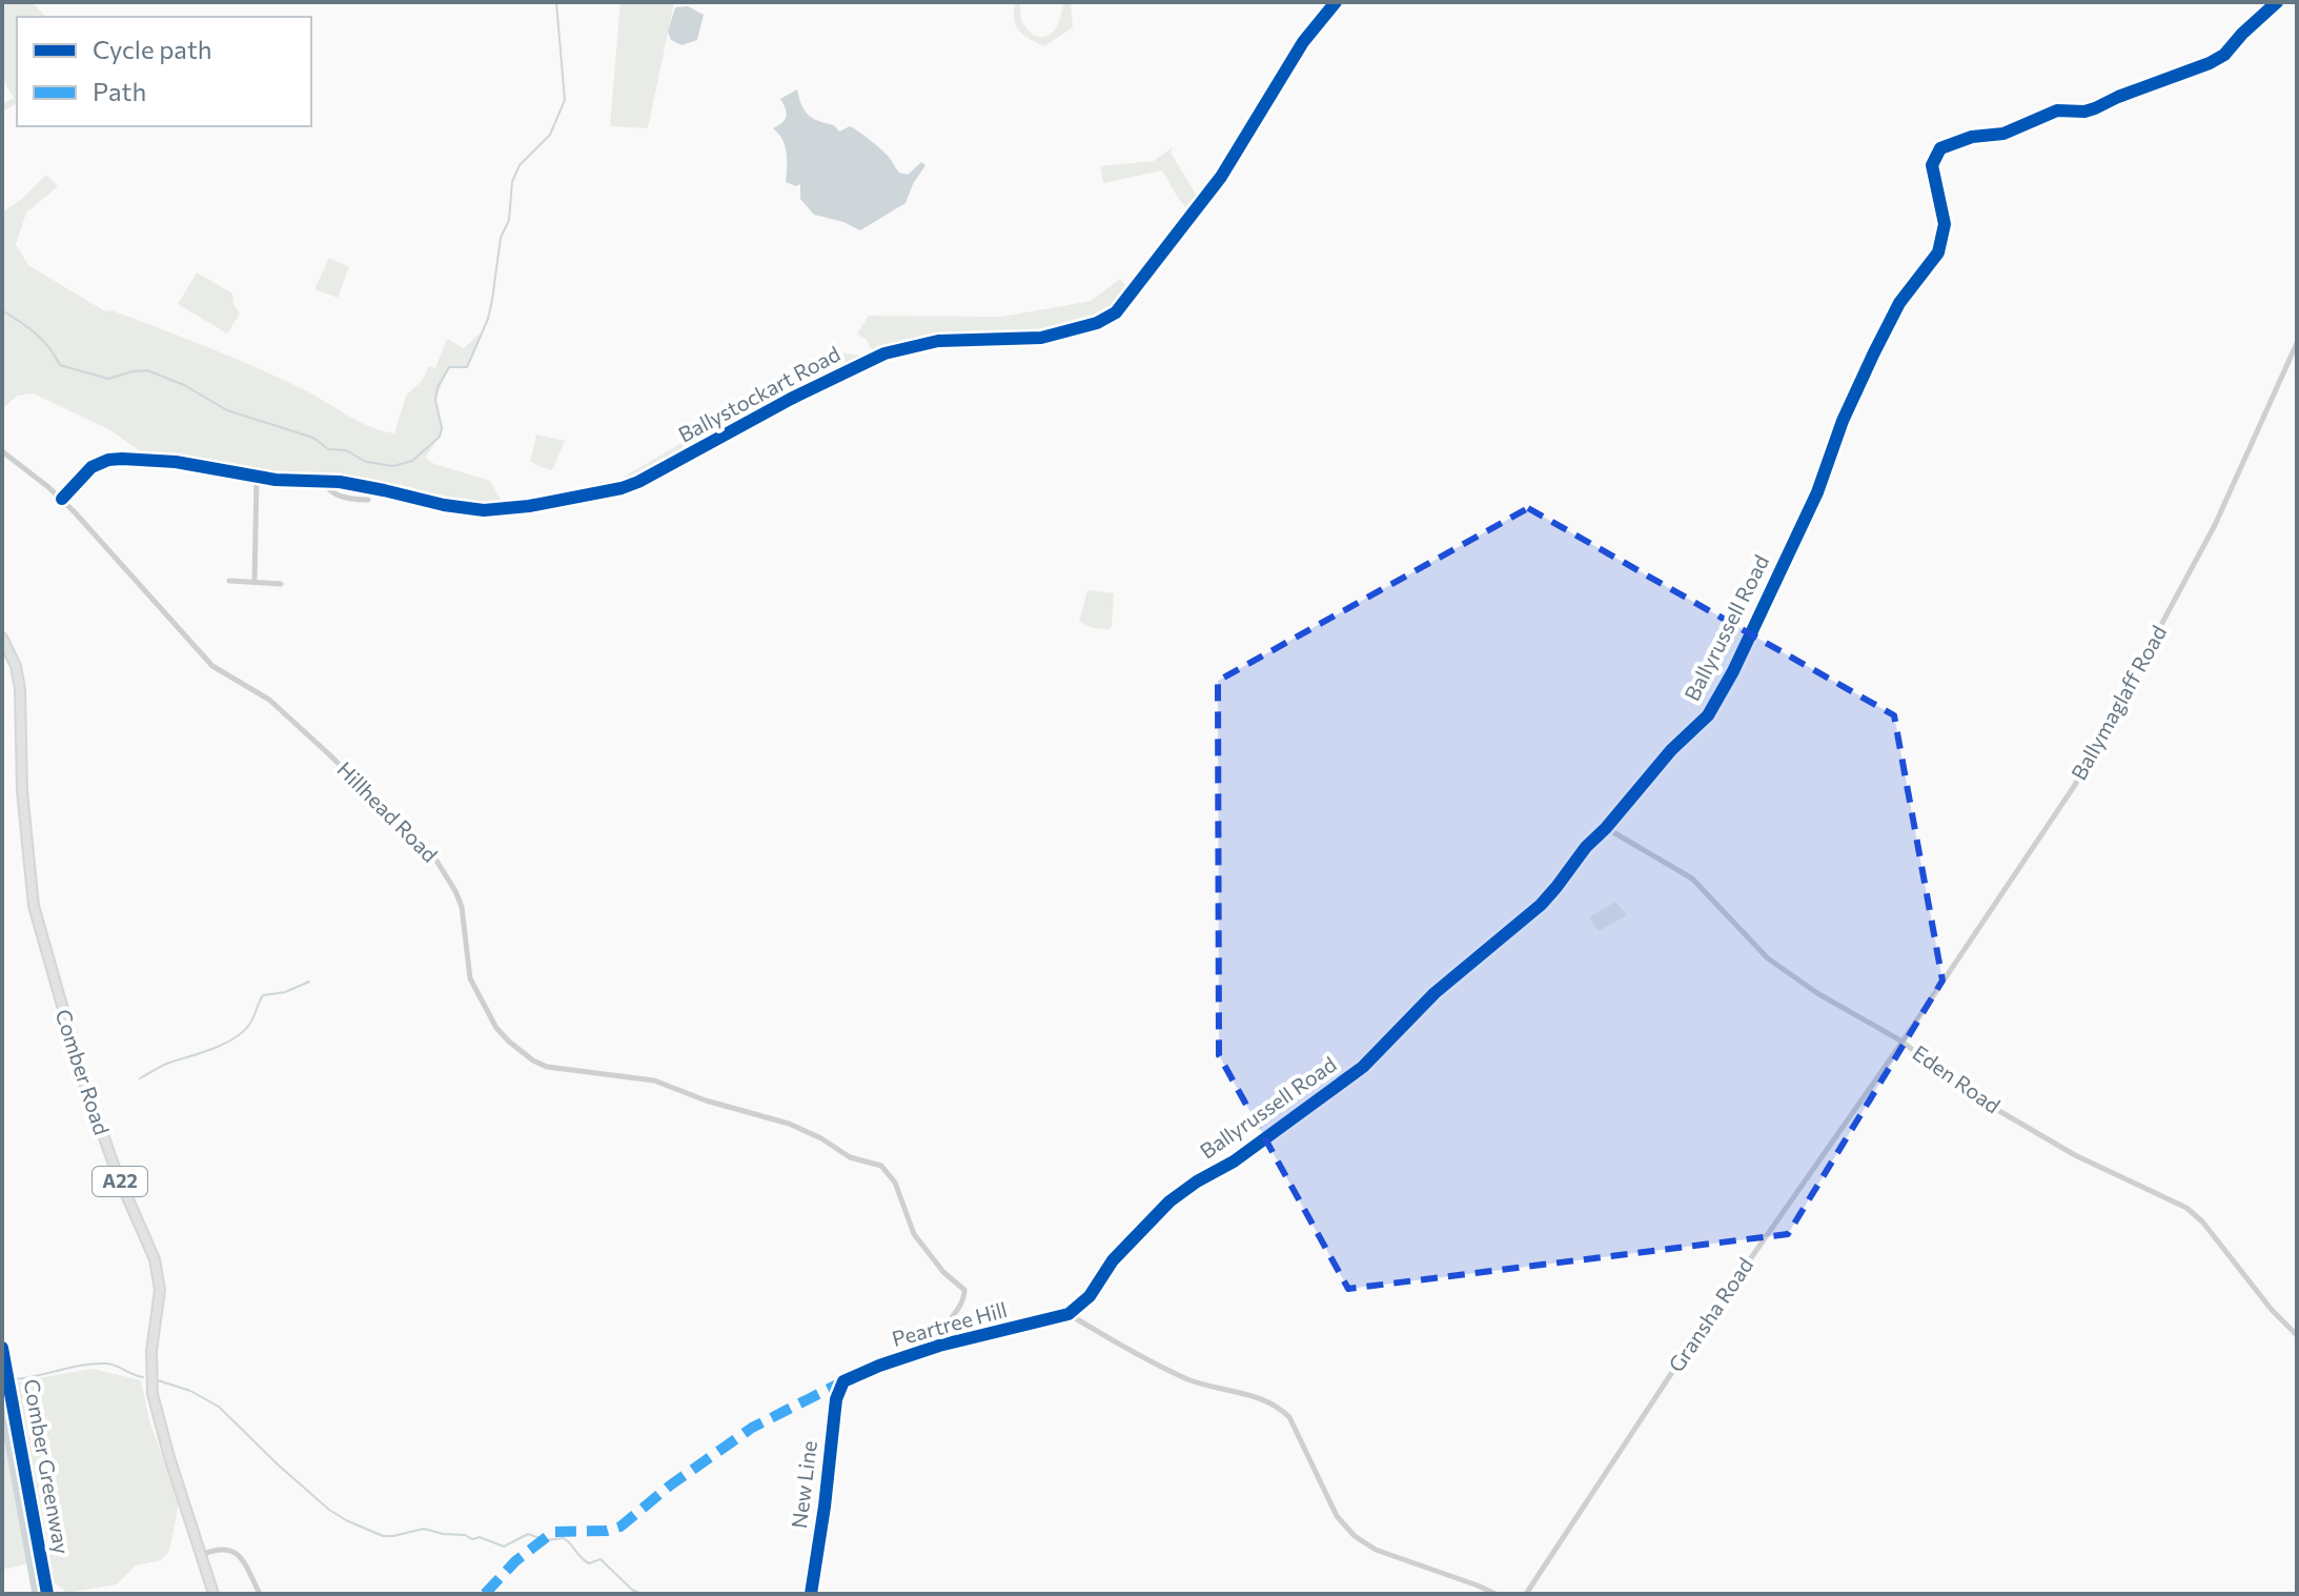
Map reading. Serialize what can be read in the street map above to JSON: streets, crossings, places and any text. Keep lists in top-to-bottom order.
{
  "streets": {
    "highway": ["Comber Road", "A22"],
    "street": [
      "Ballystockart Road",
      "Ballyrussell Road",
      "Ballymaglaff Road",
      "Hillhead Road",
      "Eden Road",
      "Gransha Road",
      "Peartree Hill",
      "New Line"
    ],
    "cycle path": ["Comber Greenway"]
  },
  "crossings": [
    ["Ballystockart Road", "Hillhead Road"],
    ["Ballyrussell Road", "Eden Road"],
    ["Ballyrussell Road", "Peartree Hill"],
    ["Ballymaglaff Road", "Eden Road"],
    ["Ballymaglaff Road", "Gransha Road"],
    ["Hillhead Road", "Peartree Hill"],
    ["Eden Road", "Gransha Road"],
    ["Peartree Hill", "New Line"]
  ],
  "legend": ["Cycle path", "Path"]
}
